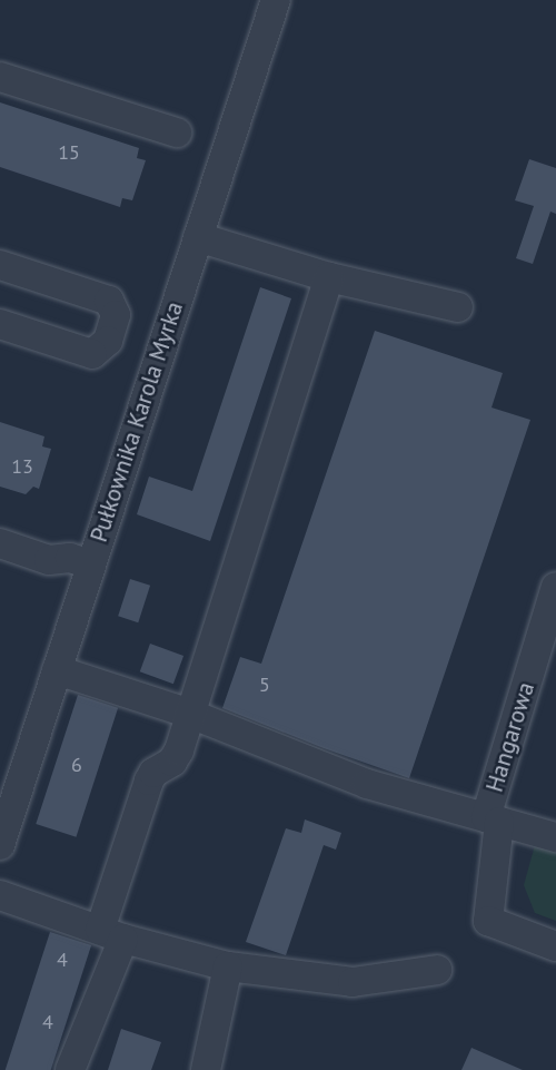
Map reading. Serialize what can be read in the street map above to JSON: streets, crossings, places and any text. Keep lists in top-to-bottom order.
{
  "streets": {
    "street": ["Pułkownika Karola Myrka", "Hangarowa"]
  },
  "house_numbers": [
    "15",
    "13",
    "5",
    "6",
    "4",
    "4"
  ]
}
